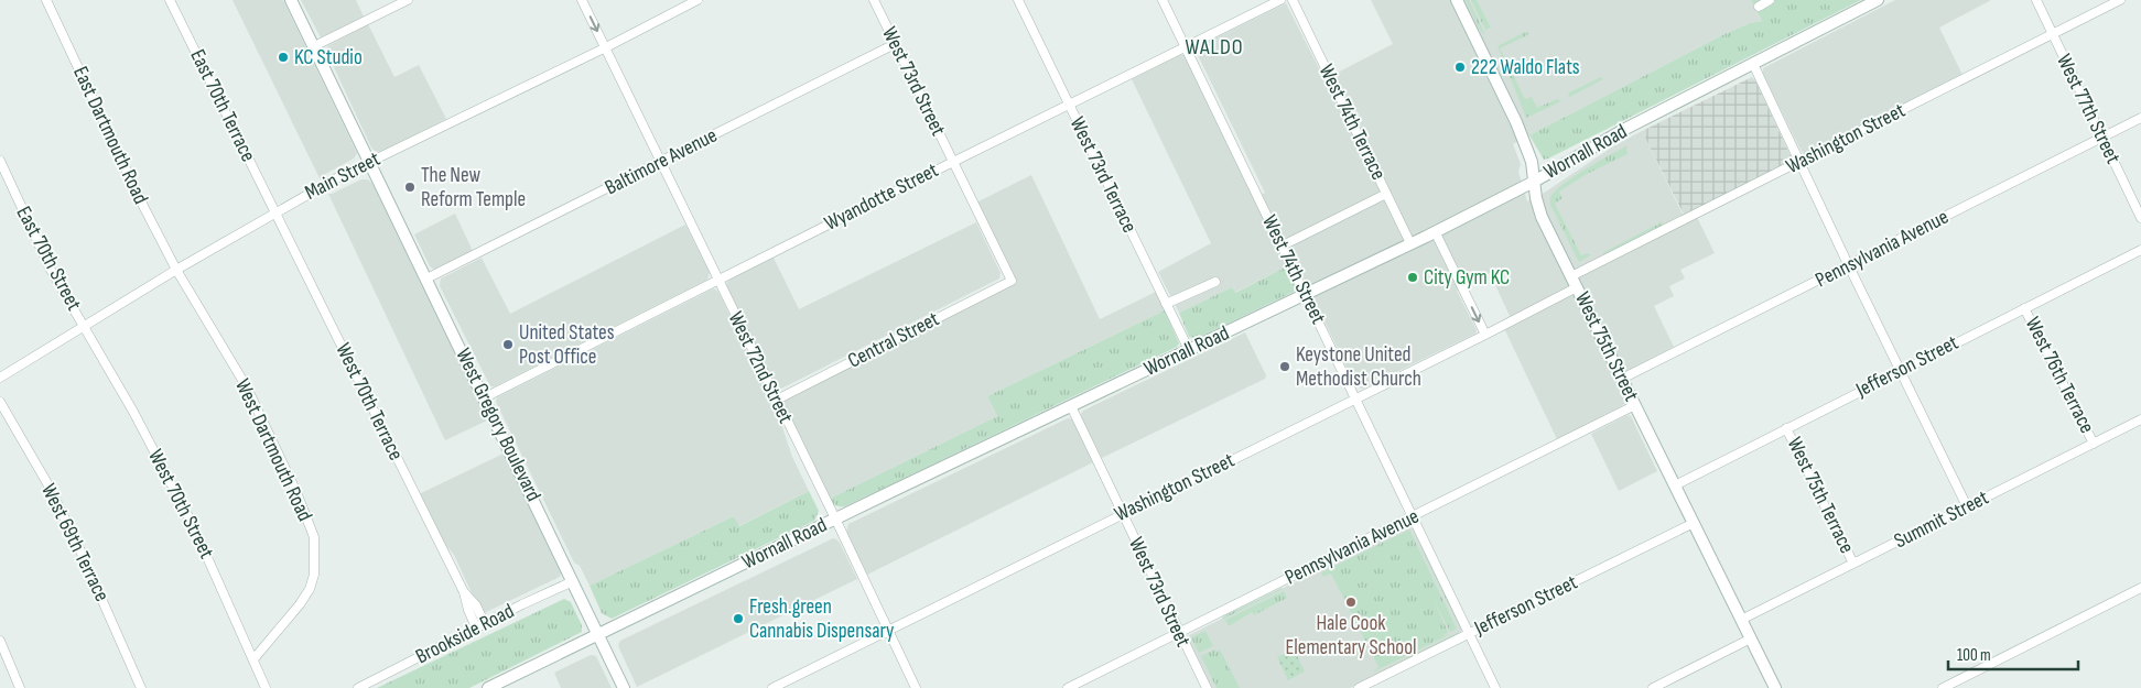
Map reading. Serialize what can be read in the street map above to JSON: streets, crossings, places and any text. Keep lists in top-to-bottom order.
{
  "streets": {
    "main road": ["Wornall Road", "West 75th Street", "West Gregory Boulevard"],
    "street": [
      "West 73rd Street",
      "East 70th Terrace",
      "West 77th Street",
      "West 74th Terrace",
      "East Dartmouth Road",
      "Washington Street",
      "Baltimore Avenue",
      "West 73rd Terrace",
      "Main Street",
      "Wyandotte Street",
      "Pennsylvania Avenue",
      "East 70th Street",
      "West 74th Street",
      "Central Street",
      "Jefferson Street",
      "West 72nd Street",
      "West 76th Terrace",
      "West 70th Terrace",
      "West Dartmouth Road",
      "West 75th Terrace",
      "West 70th Street",
      "Summit Street",
      "West 69th Terrace",
      "Brookside Road"
    ]
  },
  "crossings": [
    ["West 73rd Street", "Washington Street"],
    ["West 73rd Street", "Wornall Road"],
    ["West 73rd Street", "Baltimore Avenue"],
    ["West 73rd Street", "Wyandotte Street"],
    ["West 73rd Street", "Pennsylvania Avenue"],
    ["West 73rd Street", "Central Street"],
    ["East 70th Terrace", "Main Street"],
    ["East 70th Terrace", "West 70th Terrace"],
    ["West 77th Street", "Washington Street"],
    ["West 77th Street", "Pennsylvania Avenue"],
    ["West 74th Terrace", "Wornall Road"],
    ["East Dartmouth Road", "Main Street"],
    ["East Dartmouth Road", "West Dartmouth Road"],
    ["Washington Street", "West 74th Street"],
    ["Washington Street", "West 75th Street"],
    ["Washington Street", "West 72nd Street"],
    ["Wornall Road", "West 73rd Terrace"],
    ["Wornall Road", "West 74th Street"],
    ["Wornall Road", "West 75th Street"],
    ["Wornall Road", "West 72nd Street"],
    ["Wornall Road", "West Gregory Boulevard"],
    ["Baltimore Avenue", "West 72nd Street"],
    ["Baltimore Avenue", "West Gregory Boulevard"],
    ["West 73rd Terrace", "Wyandotte Street"],
    ["Main Street", "East 70th Street"],
    ["Main Street", "West 72nd Street"],
    ["Main Street", "West 70th Terrace"],
    ["Main Street", "West Gregory Boulevard"],
    ["Main Street", "West Dartmouth Road"],
    ["Main Street", "West 70th Street"],
    ["Wyandotte Street", "West 74th Street"],
    ["Wyandotte Street", "West 72nd Street"],
    ["Wyandotte Street", "West Gregory Boulevard"],
    ["Pennsylvania Avenue", "West 74th Street"],
    ["Pennsylvania Avenue", "West 75th Street"],
    ["East 70th Street", "West 70th Street"],
    ["West 74th Street", "Jefferson Street"],
    ["Central Street", "West 72nd Street"],
    ["West 75th Street", "Jefferson Street"],
    ["West 75th Street", "Summit Street"],
    ["Jefferson Street", "West 76th Terrace"],
    ["Jefferson Street", "West 75th Terrace"],
    ["West 76th Terrace", "Summit Street"],
    ["West 70th Terrace", "Brookside Road"],
    ["West Gregory Boulevard", "Brookside Road"],
    ["West Dartmouth Road", "West 70th Street"],
    ["West 75th Terrace", "Summit Street"]
  ],
  "districts": ["WALDO"],
  "places": [
    "KC Studio",
    "222 Waldo Flats",
    "The New Reform Temple",
    "City Gym KC",
    "United States Post Office",
    "Keystone United Methodist Church",
    "Hale Cook Elementary School",
    "Fresh.green Cannabis Dispensary"
  ],
  "scale_bar": "100 m"
}
